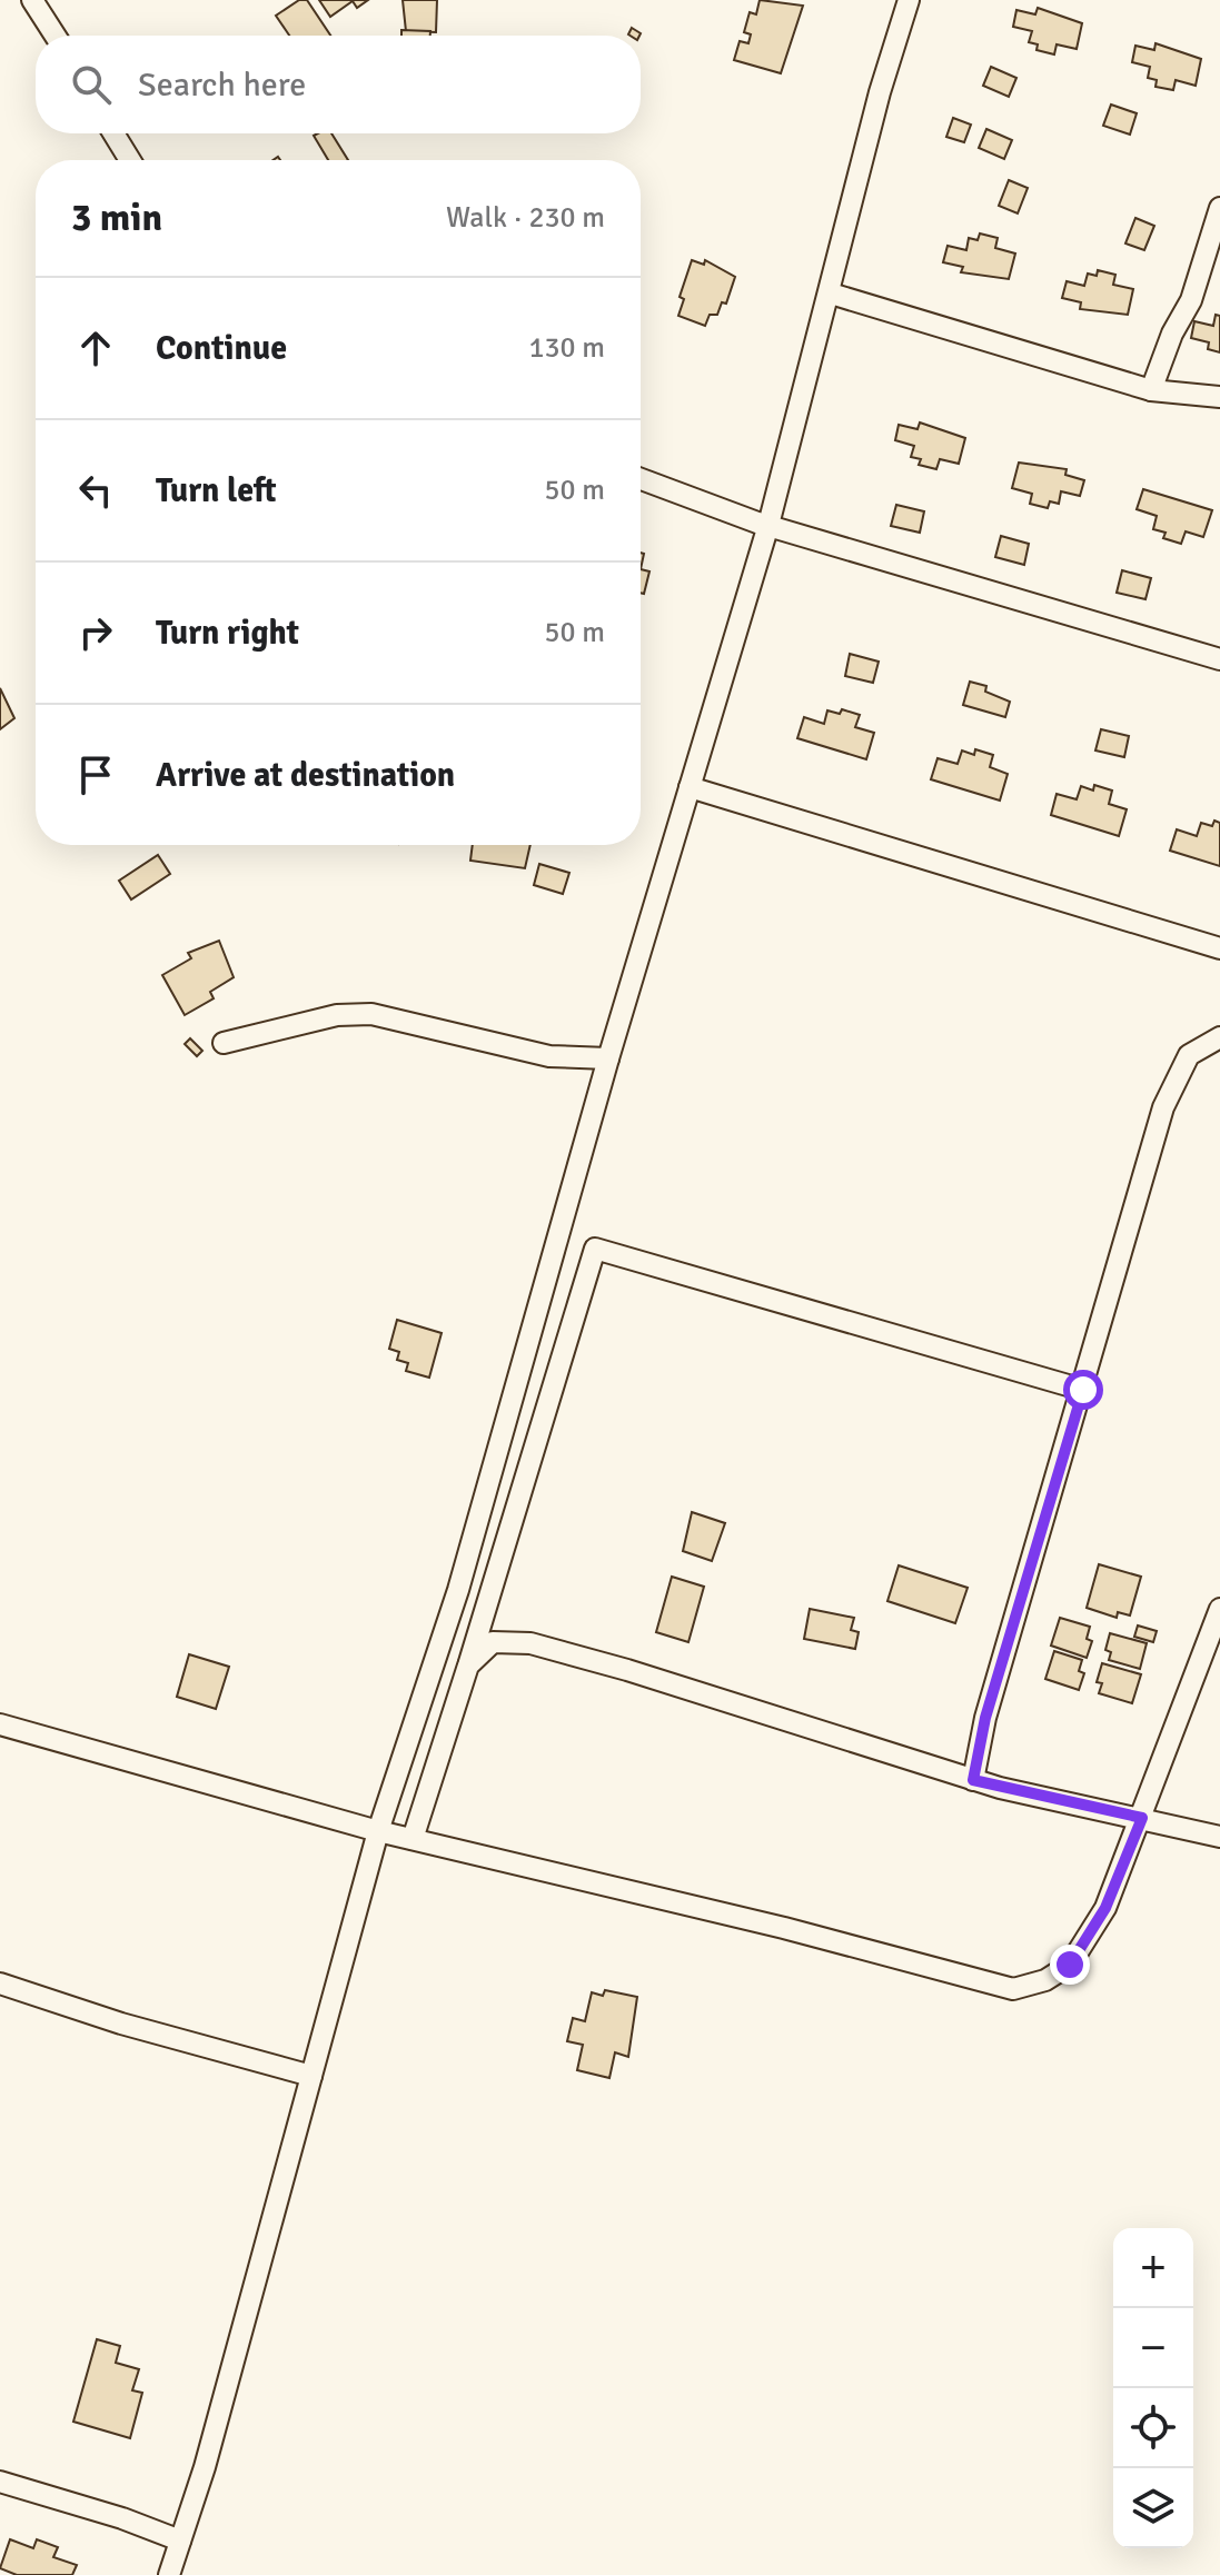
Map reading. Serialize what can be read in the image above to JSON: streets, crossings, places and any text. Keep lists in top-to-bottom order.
{
  "page": {
    "search": "Search here",
    "heading": ["3 min", "Walk · 230 m"],
    "list": [
      ["Continue", "130 m"],
      ["Turn left", "50 m"],
      ["Turn right", "50 m"],
      "Arrive at destination"
    ],
    "map_buttons": ["+", "−"]
  }
}
